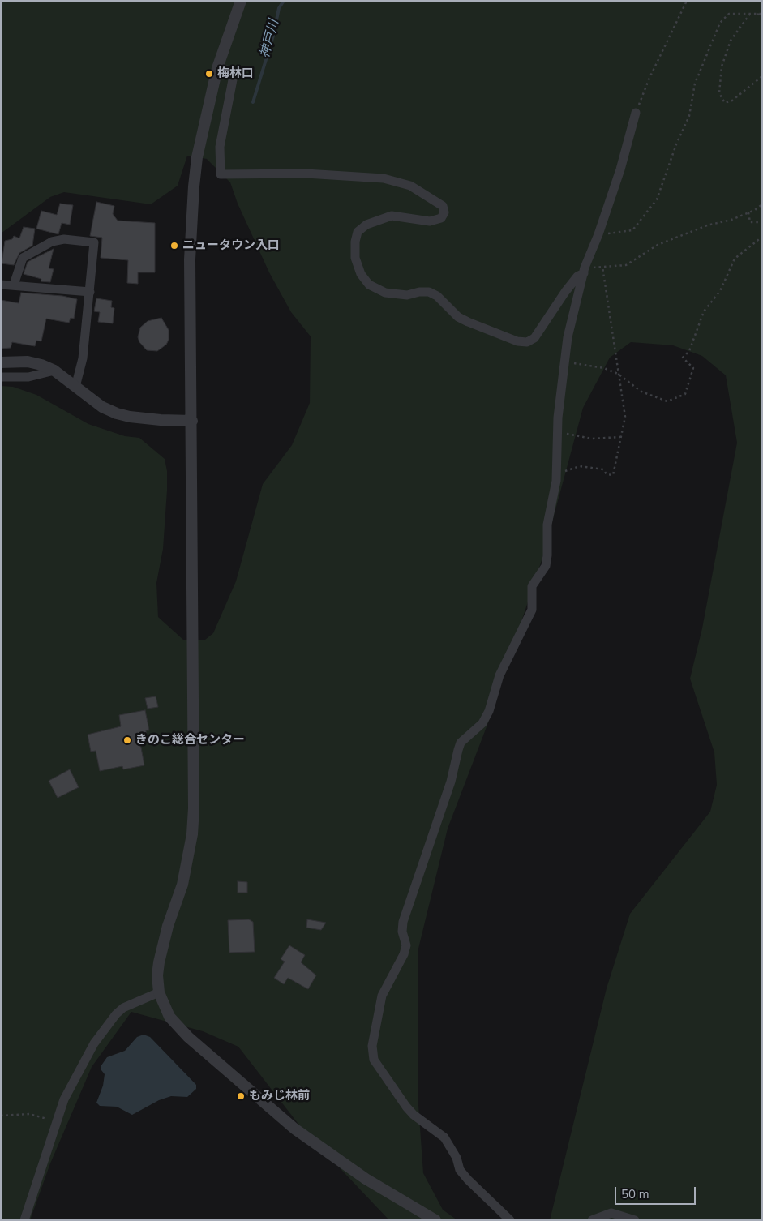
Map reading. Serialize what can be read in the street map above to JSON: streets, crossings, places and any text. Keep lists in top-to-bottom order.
{
  "water": ["神戸川"],
  "places": [
    "梅林口",
    "ニュータウン入口",
    "きのこ総合センター",
    "もみじ林前"
  ],
  "scale_bar": "50 m"
}
